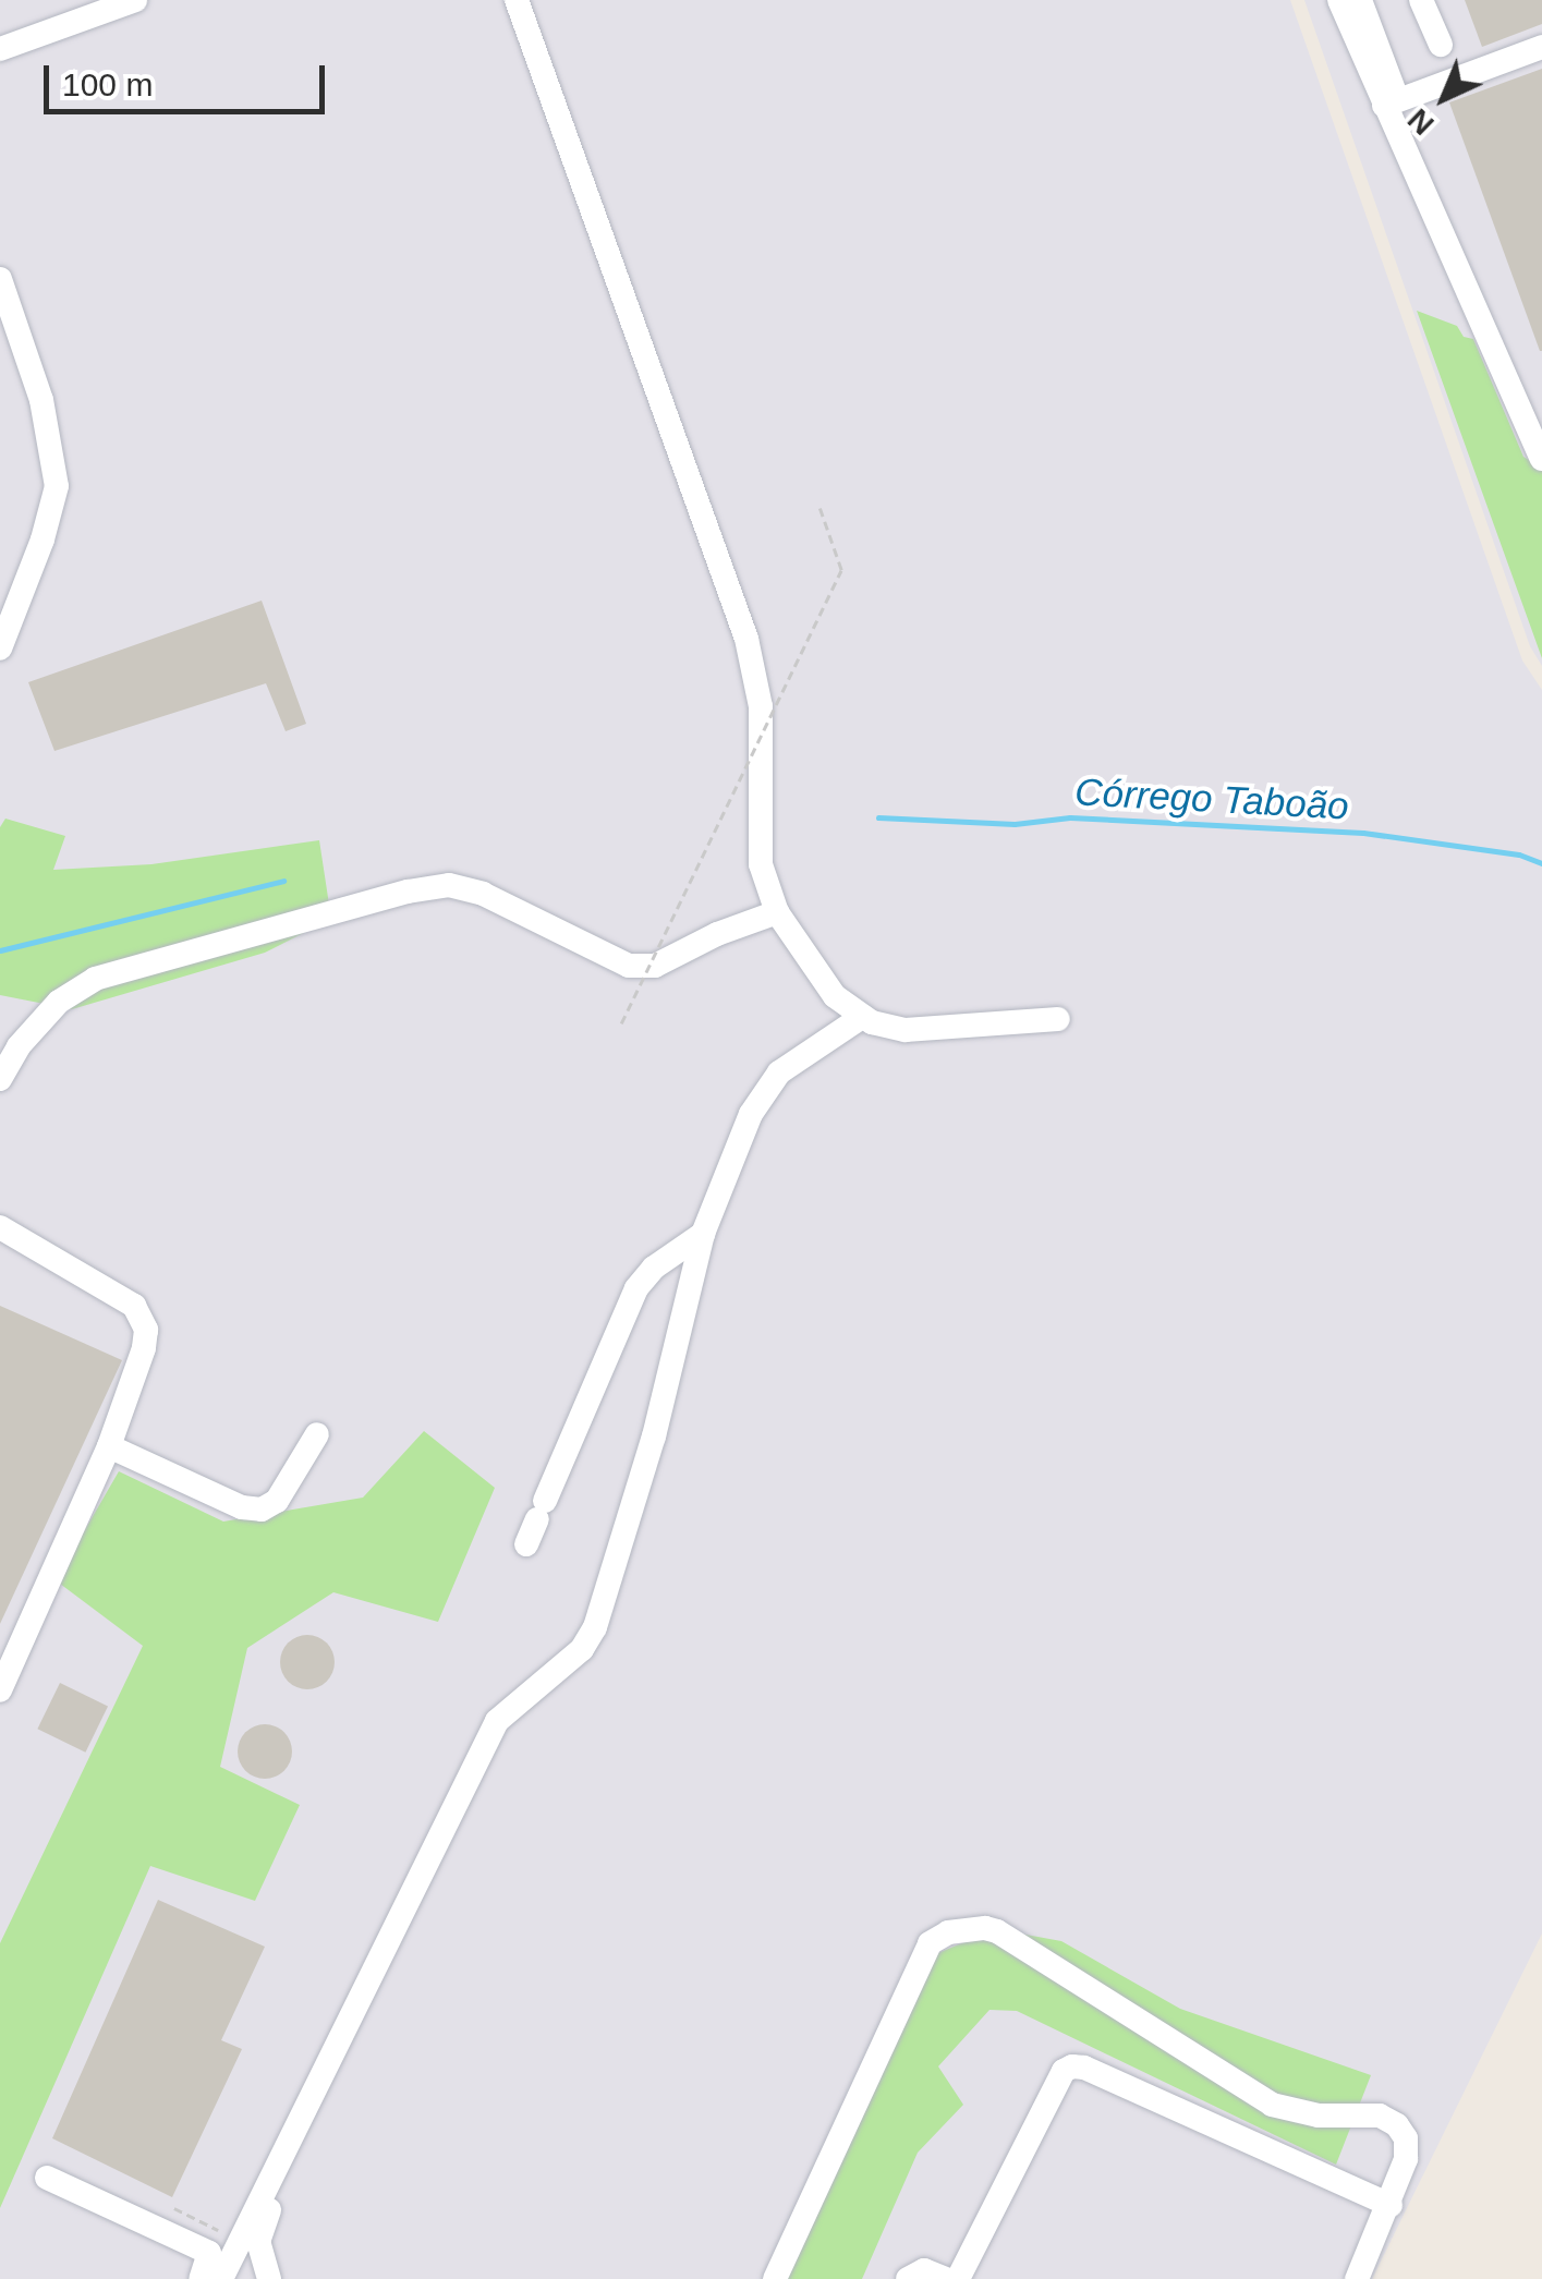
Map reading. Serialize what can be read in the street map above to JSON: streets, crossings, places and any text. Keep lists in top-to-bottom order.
{
  "water": ["Córrego Taboão"],
  "scale_bar": "100 m",
  "north": "bottom left"
}
